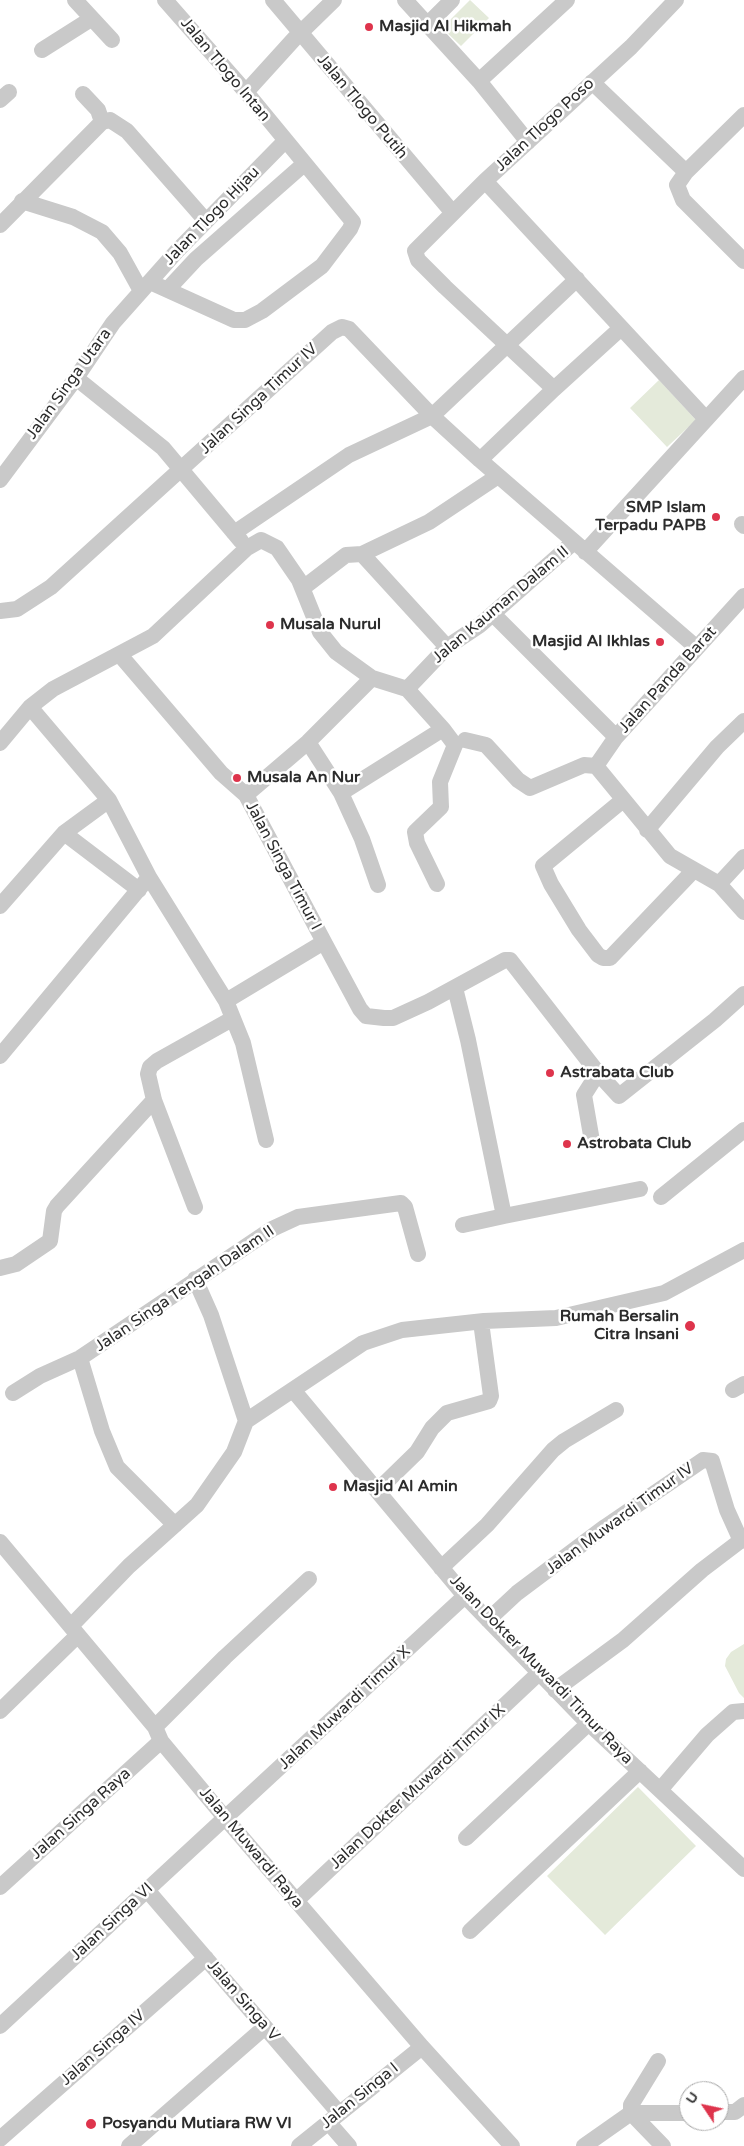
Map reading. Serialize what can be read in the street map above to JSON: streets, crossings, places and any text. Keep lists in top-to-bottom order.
{
  "streets": {
    "street": [
      "Jalan Tlogo Intan",
      "Jalan Tlogo Putih",
      "Jalan Tlogo Poso",
      "Jalan Tlogo Hijau",
      "Jalan Singa Utara",
      "Jalan Singa Timur IV",
      "Jalan Kauman Dalam II",
      "Jalan Panda Barat",
      "Jalan Singa Timur I",
      "Jalan Singa Tengah Dalam II",
      "Jalan Muwardi Timur IV",
      "Jalan Dokter Muwardi Timur Raya",
      "Jalan Muwardi Timur X",
      "Jalan Dokter Muwardi Timur IX",
      "Jalan Singa Raya",
      "Jalan Muwardi Raya",
      "Jalan Singa VI",
      "Jalan Singa V",
      "Jalan Singa IV",
      "Jalan Singa I"
    ]
  },
  "crossings": [
    ["Jalan Tlogo Intan", "Jalan Tlogo Hijau"],
    ["Jalan Tlogo Putih", "Jalan Tlogo Poso"],
    ["Jalan Tlogo Hijau", "Jalan Singa Utara"],
    ["Jalan Muwardi Timur IV", "Jalan Dokter Muwardi Timur Raya"],
    ["Jalan Dokter Muwardi Timur Raya", "Jalan Muwardi Timur X"],
    ["Jalan Dokter Muwardi Timur Raya", "Jalan Dokter Muwardi Timur IX"],
    ["Jalan Muwardi Timur X", "Jalan Muwardi Raya"],
    ["Jalan Muwardi Timur X", "Jalan Singa VI"],
    ["Jalan Dokter Muwardi Timur IX", "Jalan Muwardi Raya"],
    ["Jalan Singa Raya", "Jalan Muwardi Raya"],
    ["Jalan Muwardi Raya", "Jalan Singa VI"],
    ["Jalan Muwardi Raya", "Jalan Singa I"],
    ["Jalan Singa VI", "Jalan Singa V"],
    ["Jalan Singa V", "Jalan Singa IV"],
    ["Jalan Singa V", "Jalan Singa I"]
  ],
  "places": [
    "Masjid Al Hikmah",
    "SMP Islam Terpadu PAPB",
    "Musala Nurul",
    "Masjid Al Ikhlas",
    "Musala An Nur",
    "Astrabata Club",
    "Astrobata Club",
    "Rumah Bersalin Citra Insani",
    "Masjid Al Amin",
    "Posyandu Mutiara RW VI"
  ],
  "north": "top left"
}
